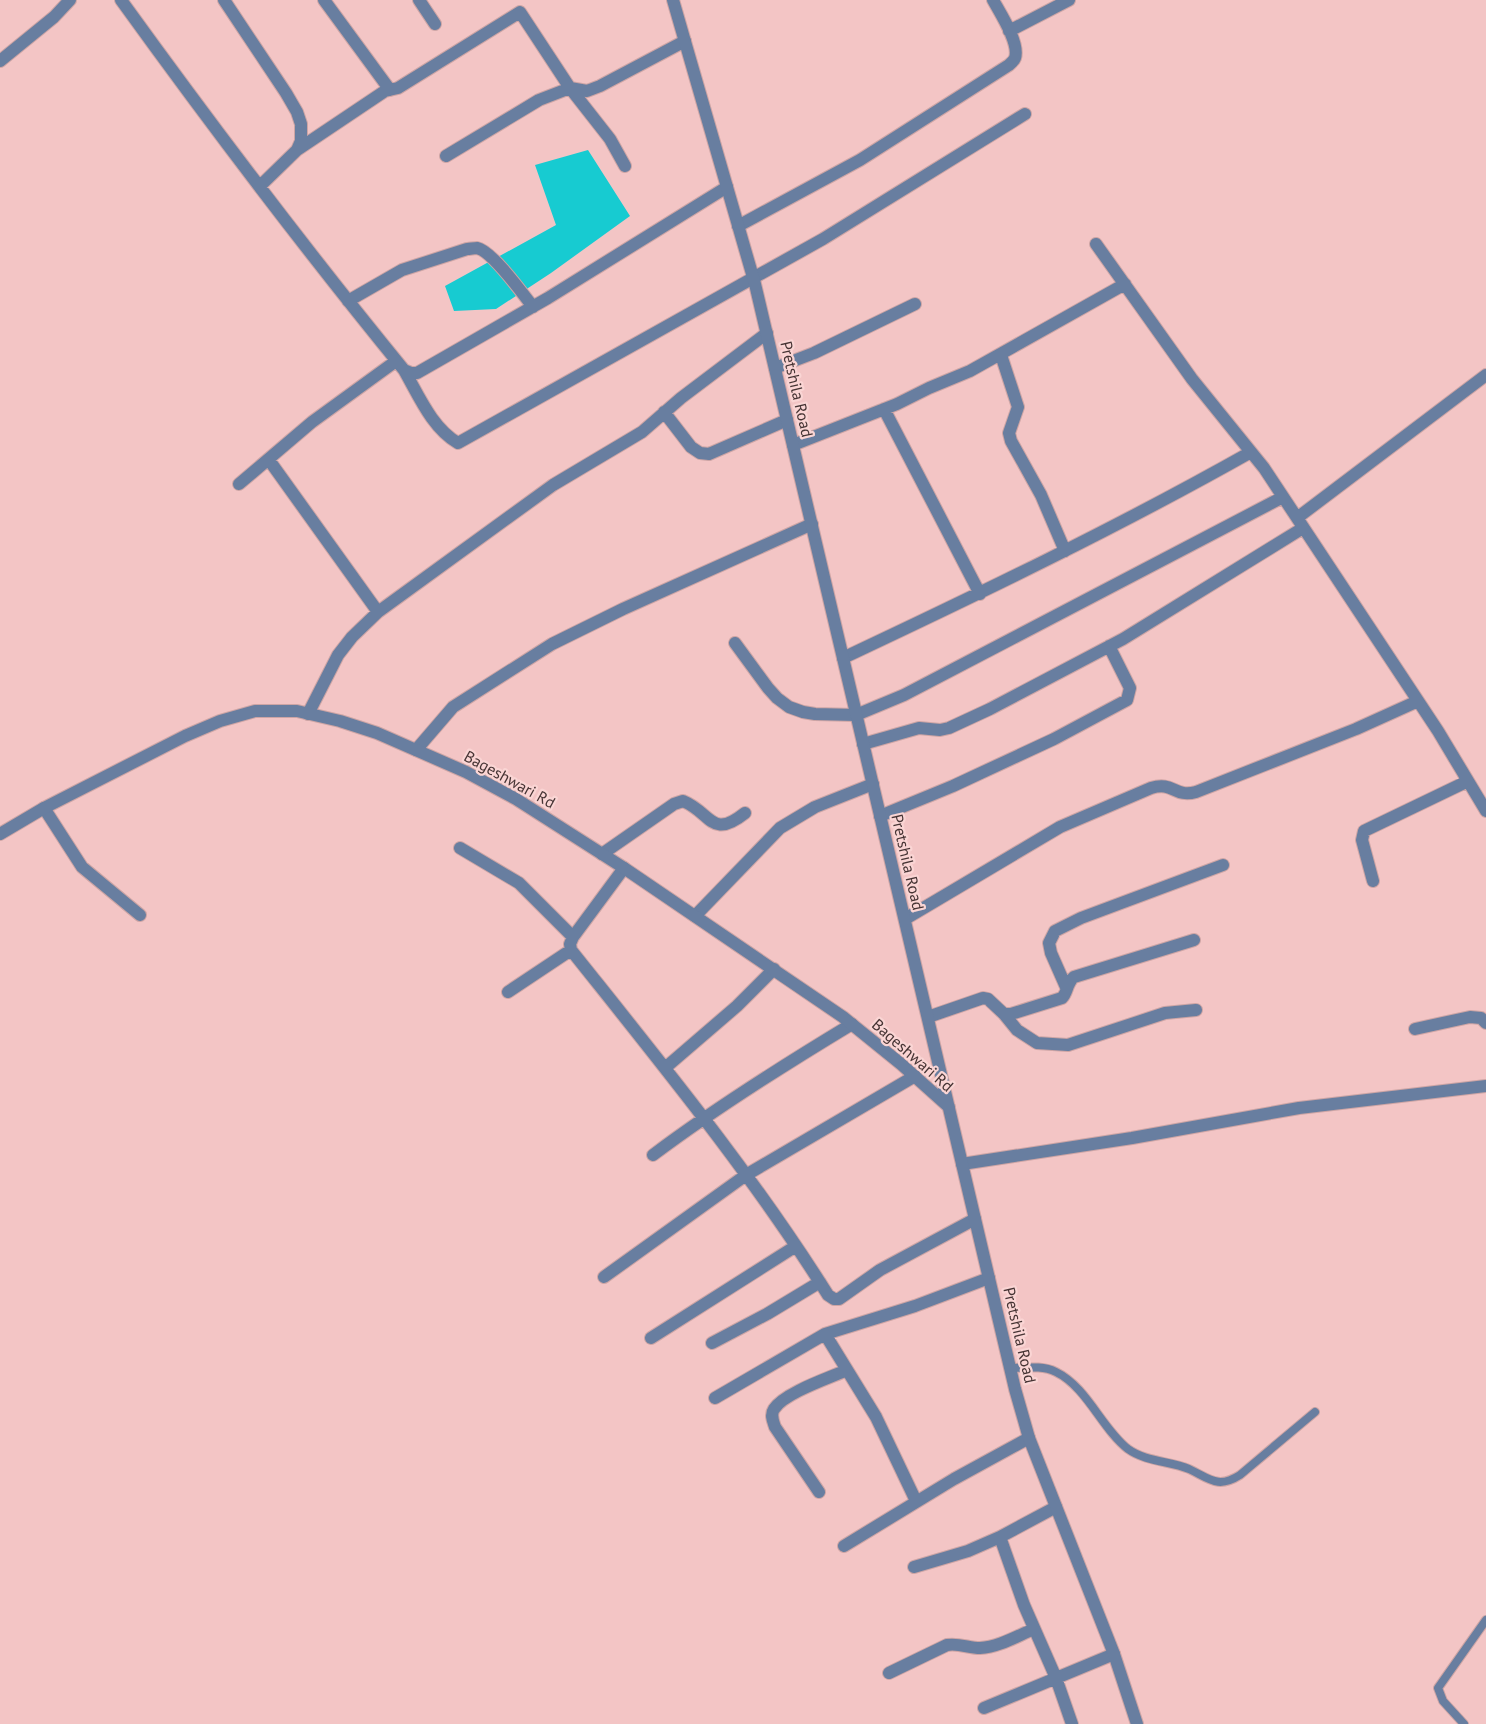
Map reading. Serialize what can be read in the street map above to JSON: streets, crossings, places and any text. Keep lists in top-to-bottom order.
{
  "streets": {
    "street": ["Pretshila Road", "Bageshwari Rd"]
  },
  "crossings": [
    ["Pretshila Road", "Bageshwari Rd"]
  ]
}
